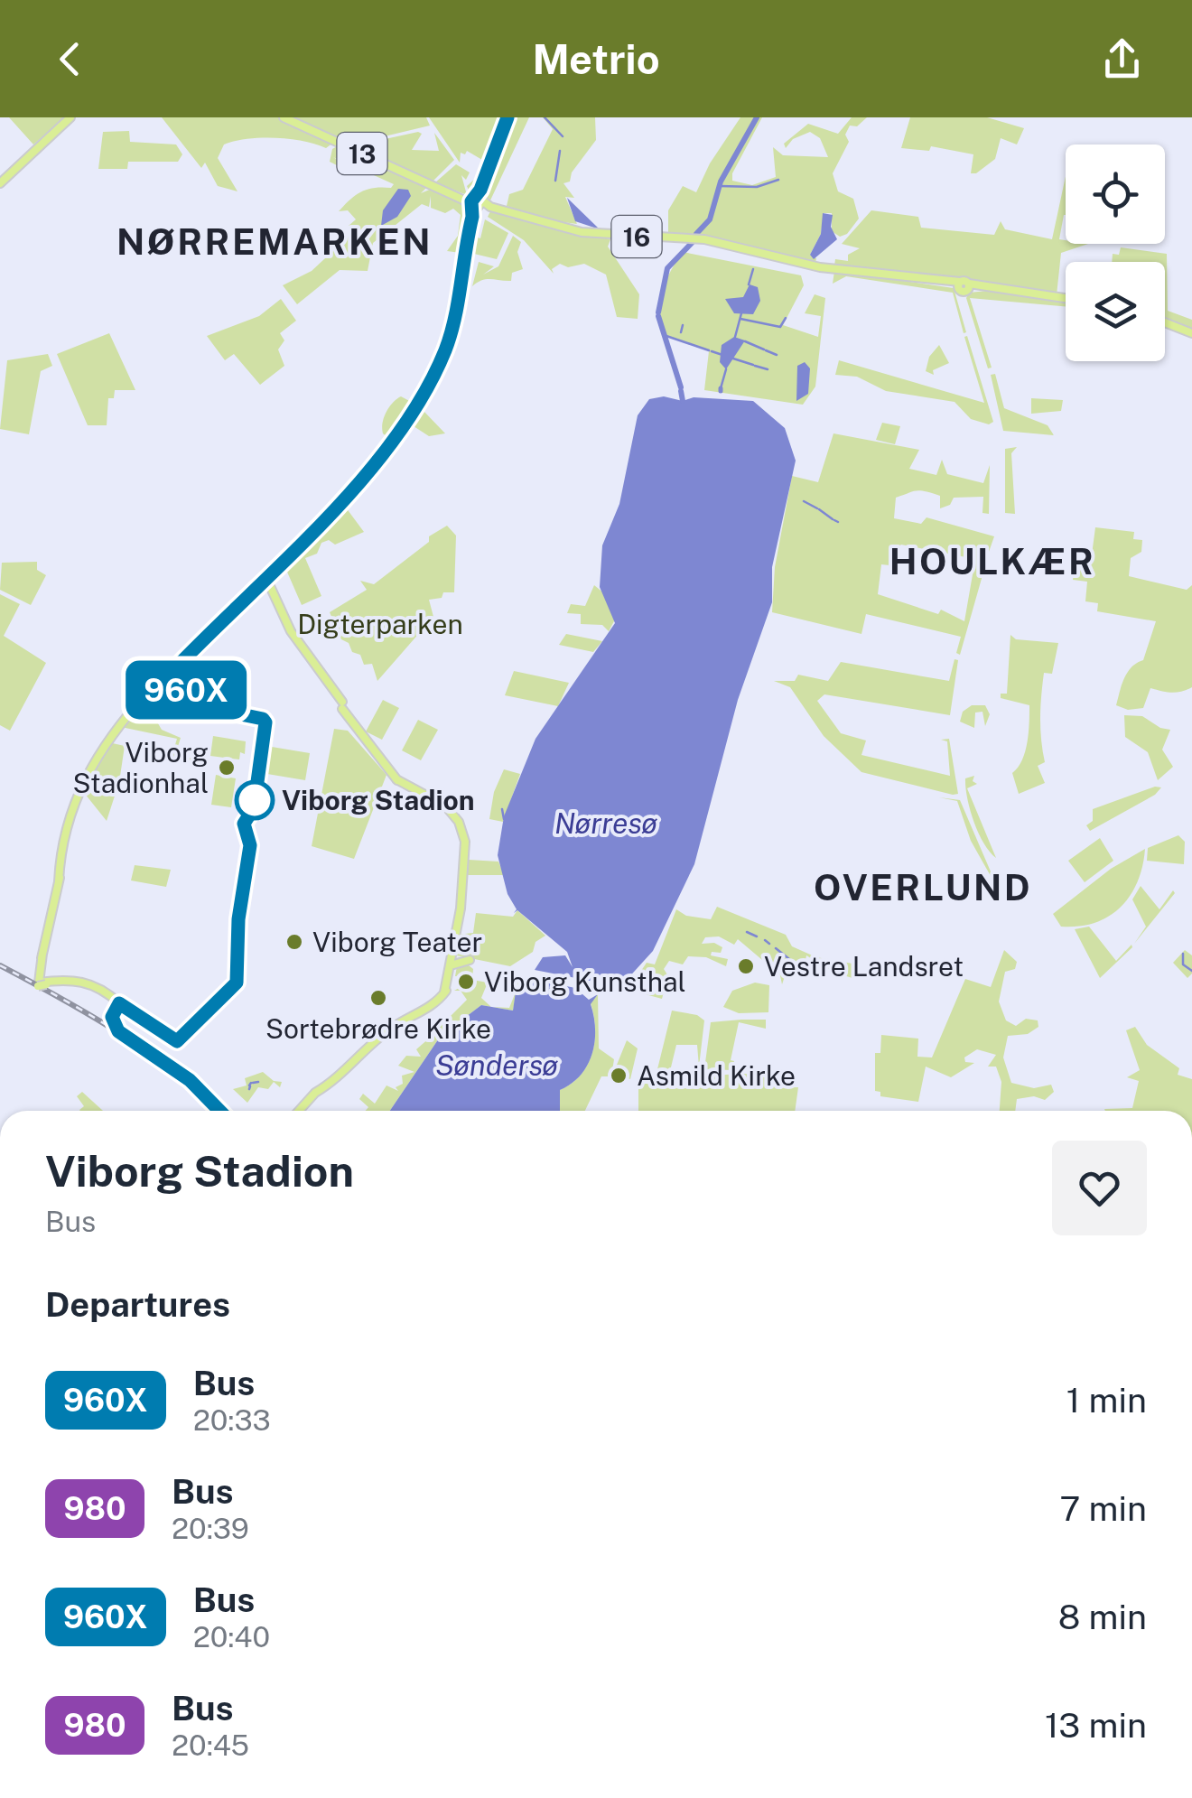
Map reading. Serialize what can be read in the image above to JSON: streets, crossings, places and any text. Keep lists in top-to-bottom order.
{
  "streets": {
    "main road": ["13", "16"]
  },
  "crossings": [
    ["13", "16"]
  ],
  "districts": ["NØRREMARKEN", "HOULKÆR", "OVERLUND"],
  "water": ["Nørresø", "Søndersø"],
  "parks": ["Digterparken"],
  "places": [
    "Viborg Stadionhal",
    "Viborg Stadion",
    "Viborg Teater",
    "Vestre Landsret",
    "Viborg Kunsthal",
    "Sortebrødre Kirke",
    "Asmild Kirke"
  ],
  "lines": ["bus line 960X"],
  "page": {
    "header": "Metrio",
    "on_map": "960X",
    "heading": [
      ["Viborg Stadion", "Bus"],
      "Departures"
    ],
    "list": [
      {
        "mark": "960X",
        "name": "Bus",
        "note": "20:33",
        "value": "1 min"
      },
      {
        "mark": "980",
        "name": "Bus",
        "note": "20:39",
        "value": "7 min"
      },
      {
        "mark": "960X",
        "name": "Bus",
        "note": "20:40",
        "value": "8 min"
      },
      {
        "mark": "980",
        "name": "Bus",
        "note": "20:45",
        "value": "13 min"
      }
    ]
  }
}
